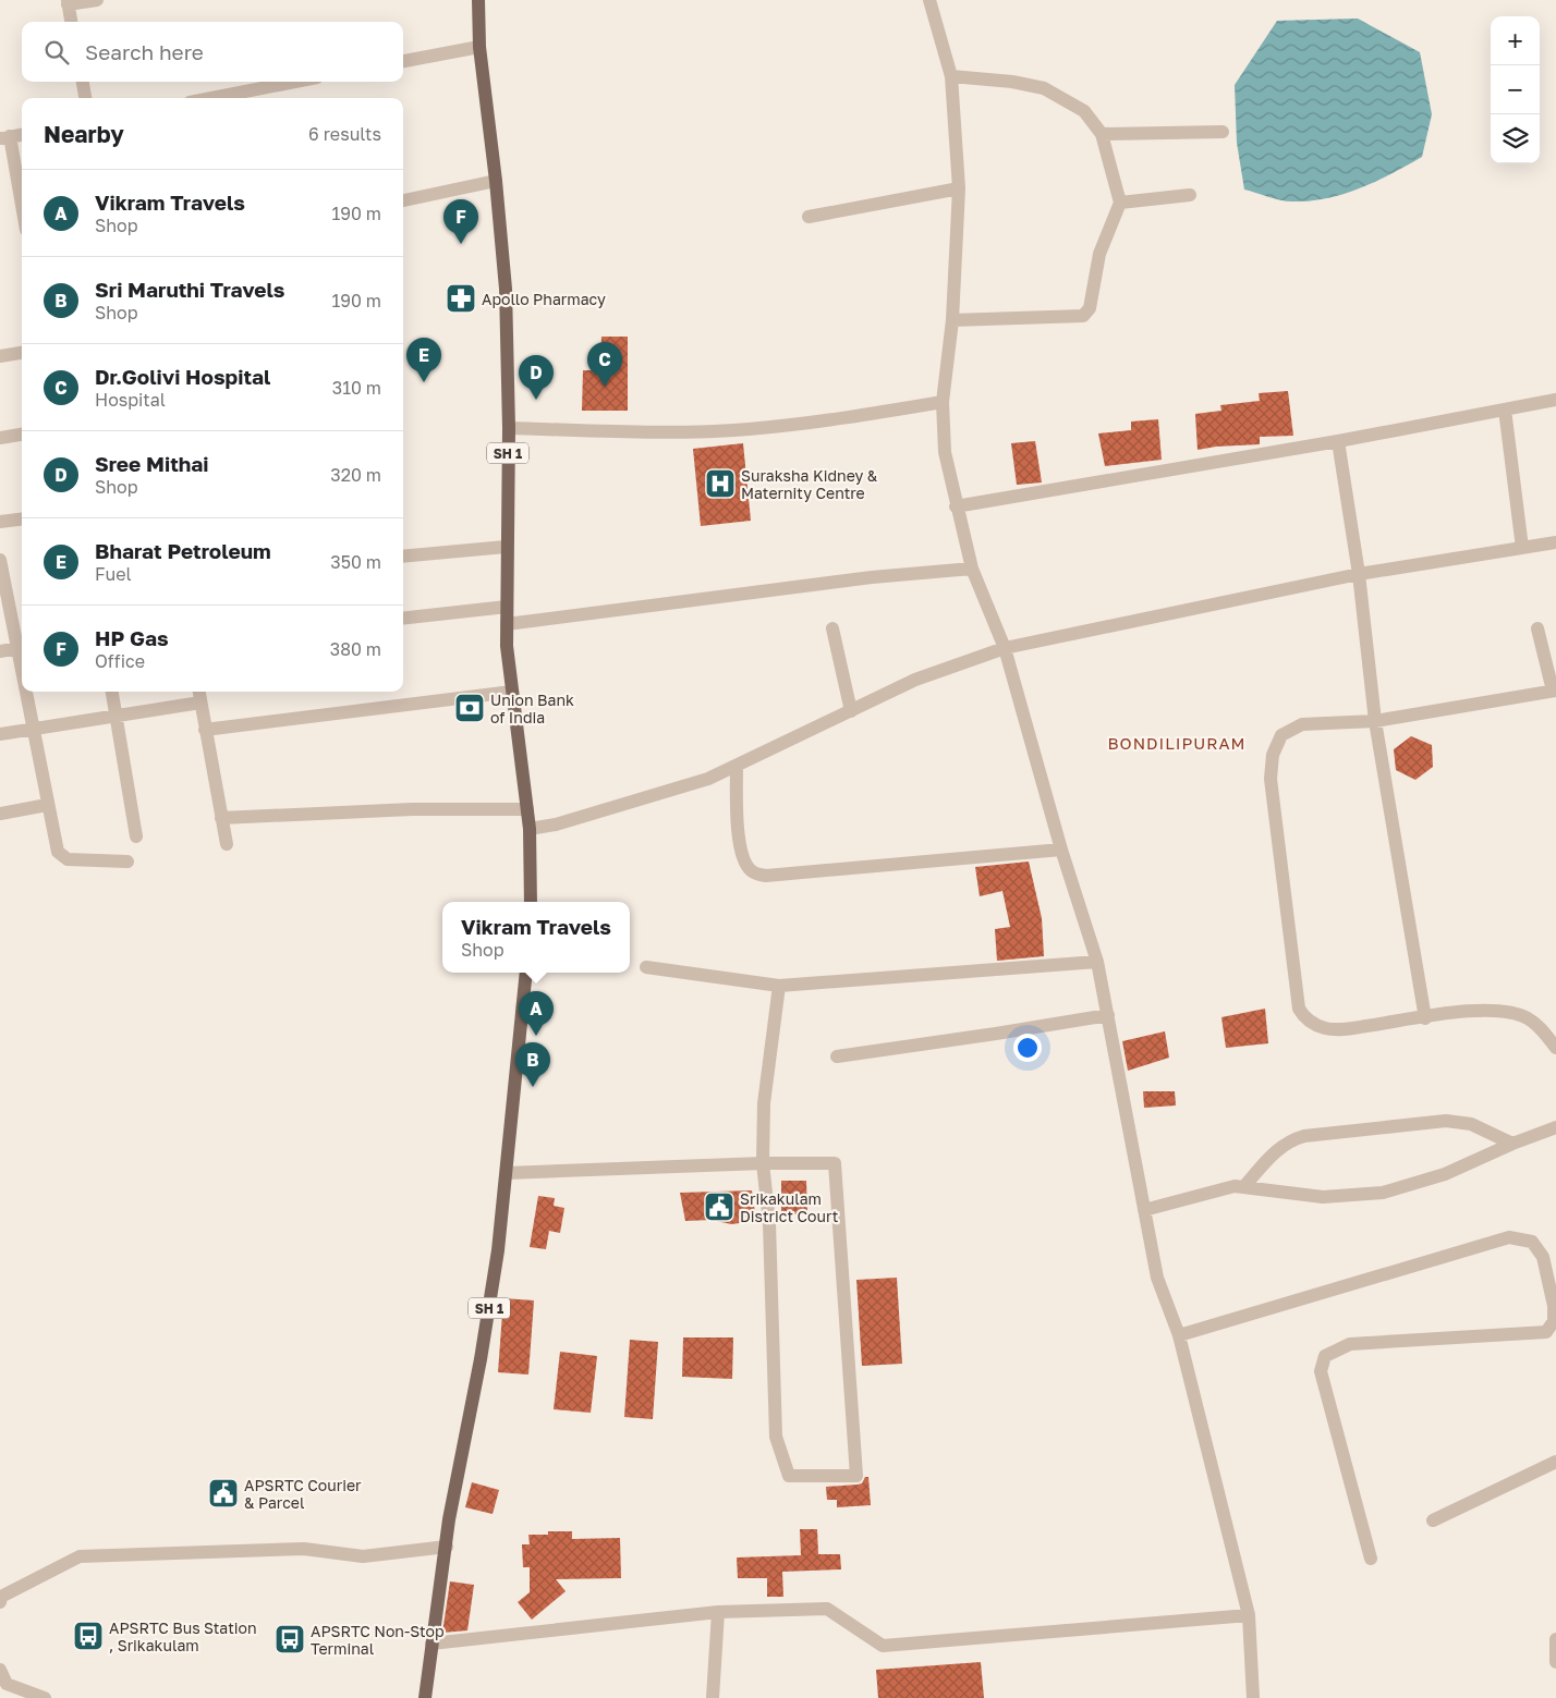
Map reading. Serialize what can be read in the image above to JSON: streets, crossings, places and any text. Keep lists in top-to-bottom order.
{
  "streets": {
    "main road": ["SH 1"]
  },
  "districts": ["BONDILIPURAM"],
  "places": {
    "pharmacy": ["Apollo Pharmacy"],
    "hospital": ["Suraksha Kidney & Maternity Centre"],
    "bank": ["Union Bank of India"],
    "public building": ["Srikakulam District Court", "APSRTC Courier & Parcel"],
    "bus stop": ["APSRTC Bus Station , Srikakulam", "APSRTC Non-Stop Terminal"]
  },
  "page": {
    "map_buttons": ["+", "−"],
    "search": "Search here",
    "heading": ["Nearby", "6 results"],
    "list": [
      {
        "mark": "A",
        "name": "Vikram Travels",
        "note": "Shop",
        "value": "190 m"
      },
      {
        "mark": "B",
        "name": "Sri Maruthi Travels",
        "note": "Shop",
        "value": "190 m"
      },
      {
        "mark": "C",
        "name": "Dr.Golivi Hospital",
        "note": "Hospital",
        "value": "310 m"
      },
      {
        "mark": "D",
        "name": "Sree Mithai",
        "note": "Shop",
        "value": "320 m"
      },
      {
        "mark": "E",
        "name": "Bharat Petroleum",
        "note": "Fuel",
        "value": "350 m"
      },
      {
        "mark": "F",
        "name": "HP Gas",
        "note": "Office",
        "value": "380 m"
      }
    ],
    "pins": [
      "F",
      "E",
      "C",
      "D",
      "A",
      "B"
    ],
    "popup": ["Vikram Travels", "Shop"]
  }
}
